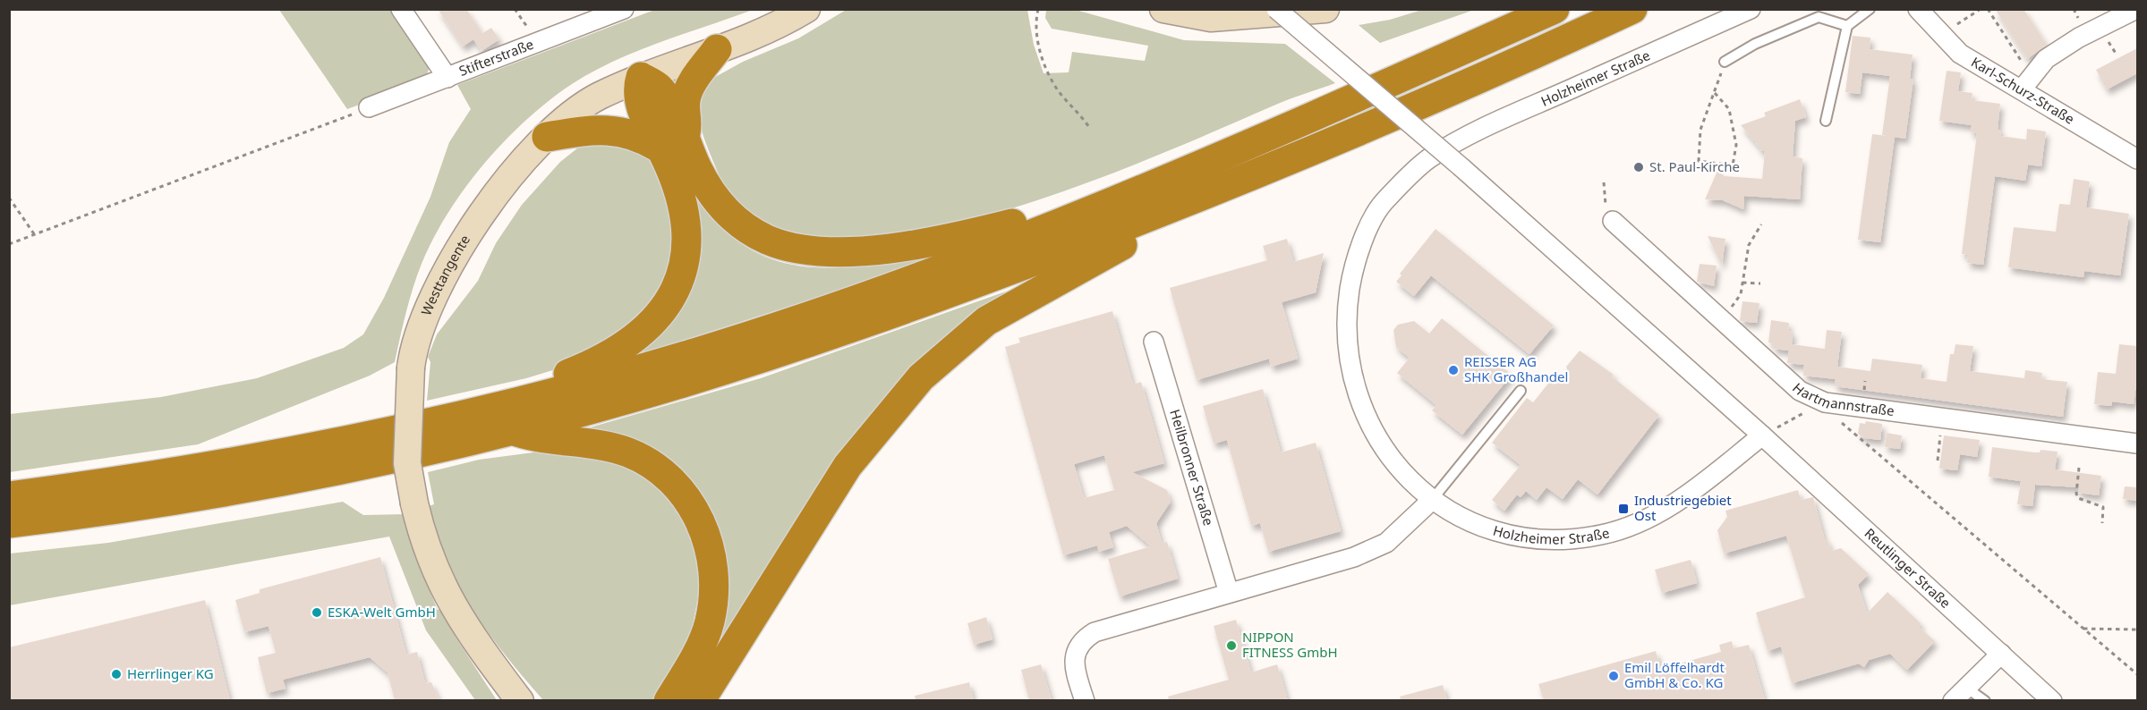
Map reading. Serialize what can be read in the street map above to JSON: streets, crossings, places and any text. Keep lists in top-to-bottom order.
{
  "streets": {
    "main road": ["Westtangente"],
    "street": [
      "Stifterstraße",
      "Holzheimer Straße",
      "Karl-Schurz-Straße",
      "Hartmannstraße",
      "Heilbronner Straße",
      "Reutlinger Straße"
    ]
  },
  "crossings": [
    ["Holzheimer Straße", "Reutlinger Straße"]
  ],
  "places": {
    "other": [
      "St. Paul-Kirche",
      "REISSER AG SHK Großhandel",
      "ESKA-Welt GmbH",
      "NIPPON FITNESS GmbH",
      "Herrlinger KG",
      "Emil Löffelhardt GmbH & Co. KG"
    ],
    "transit": ["Industriegebiet Ost"]
  }
}
